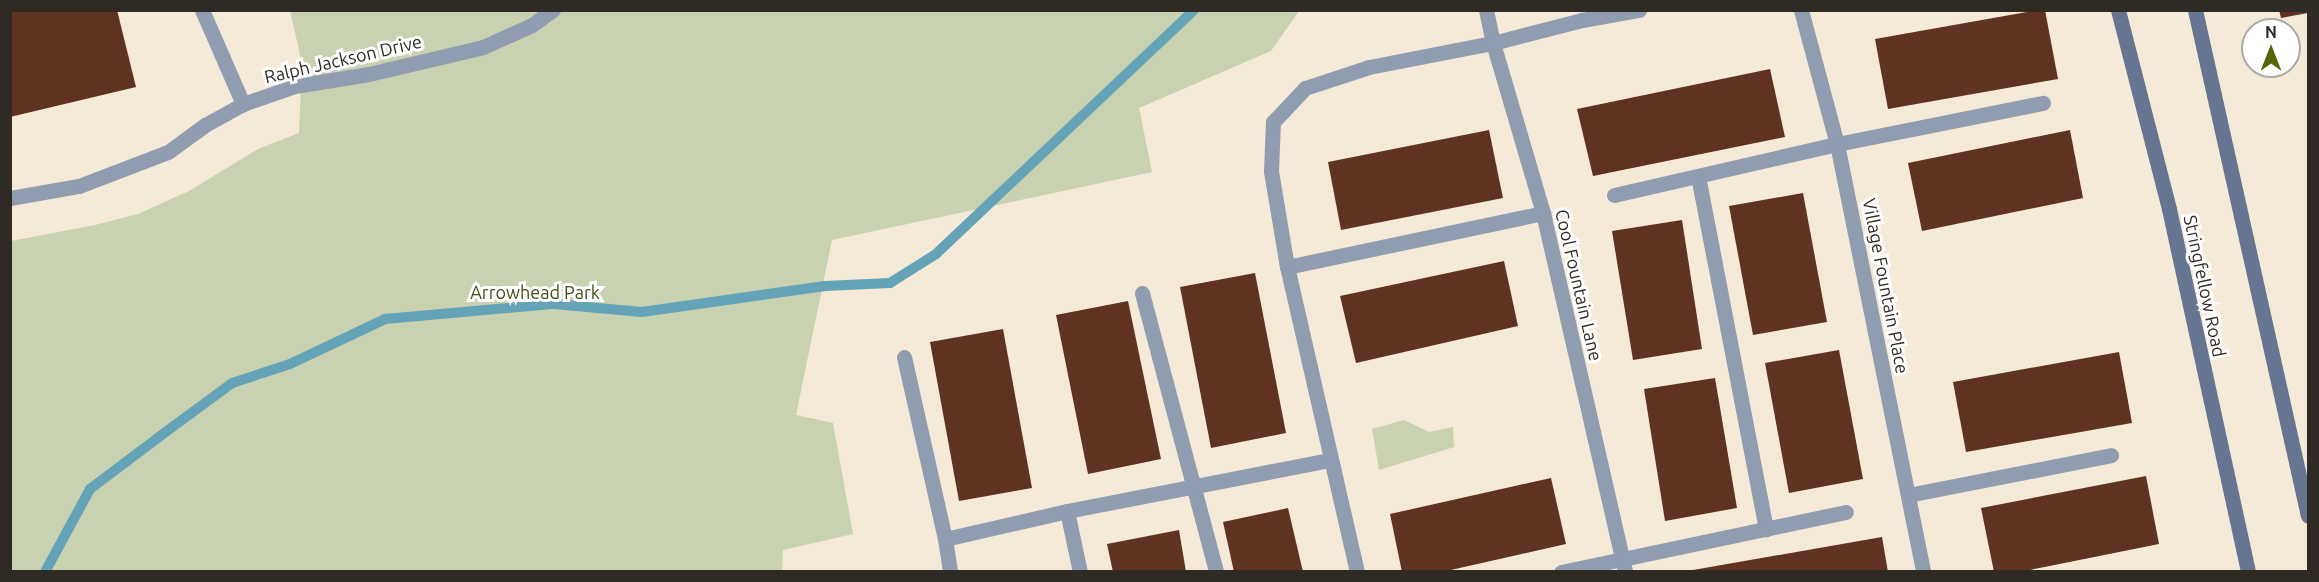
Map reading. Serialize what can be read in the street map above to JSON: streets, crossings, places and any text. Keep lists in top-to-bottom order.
{
  "streets": {
    "main road": ["Stringfellow Road"],
    "street": ["Ralph Jackson Drive", "Cool Fountain Lane", "Village Fountain Place"]
  },
  "parks": ["Arrowhead Park"],
  "north": "top"
}
